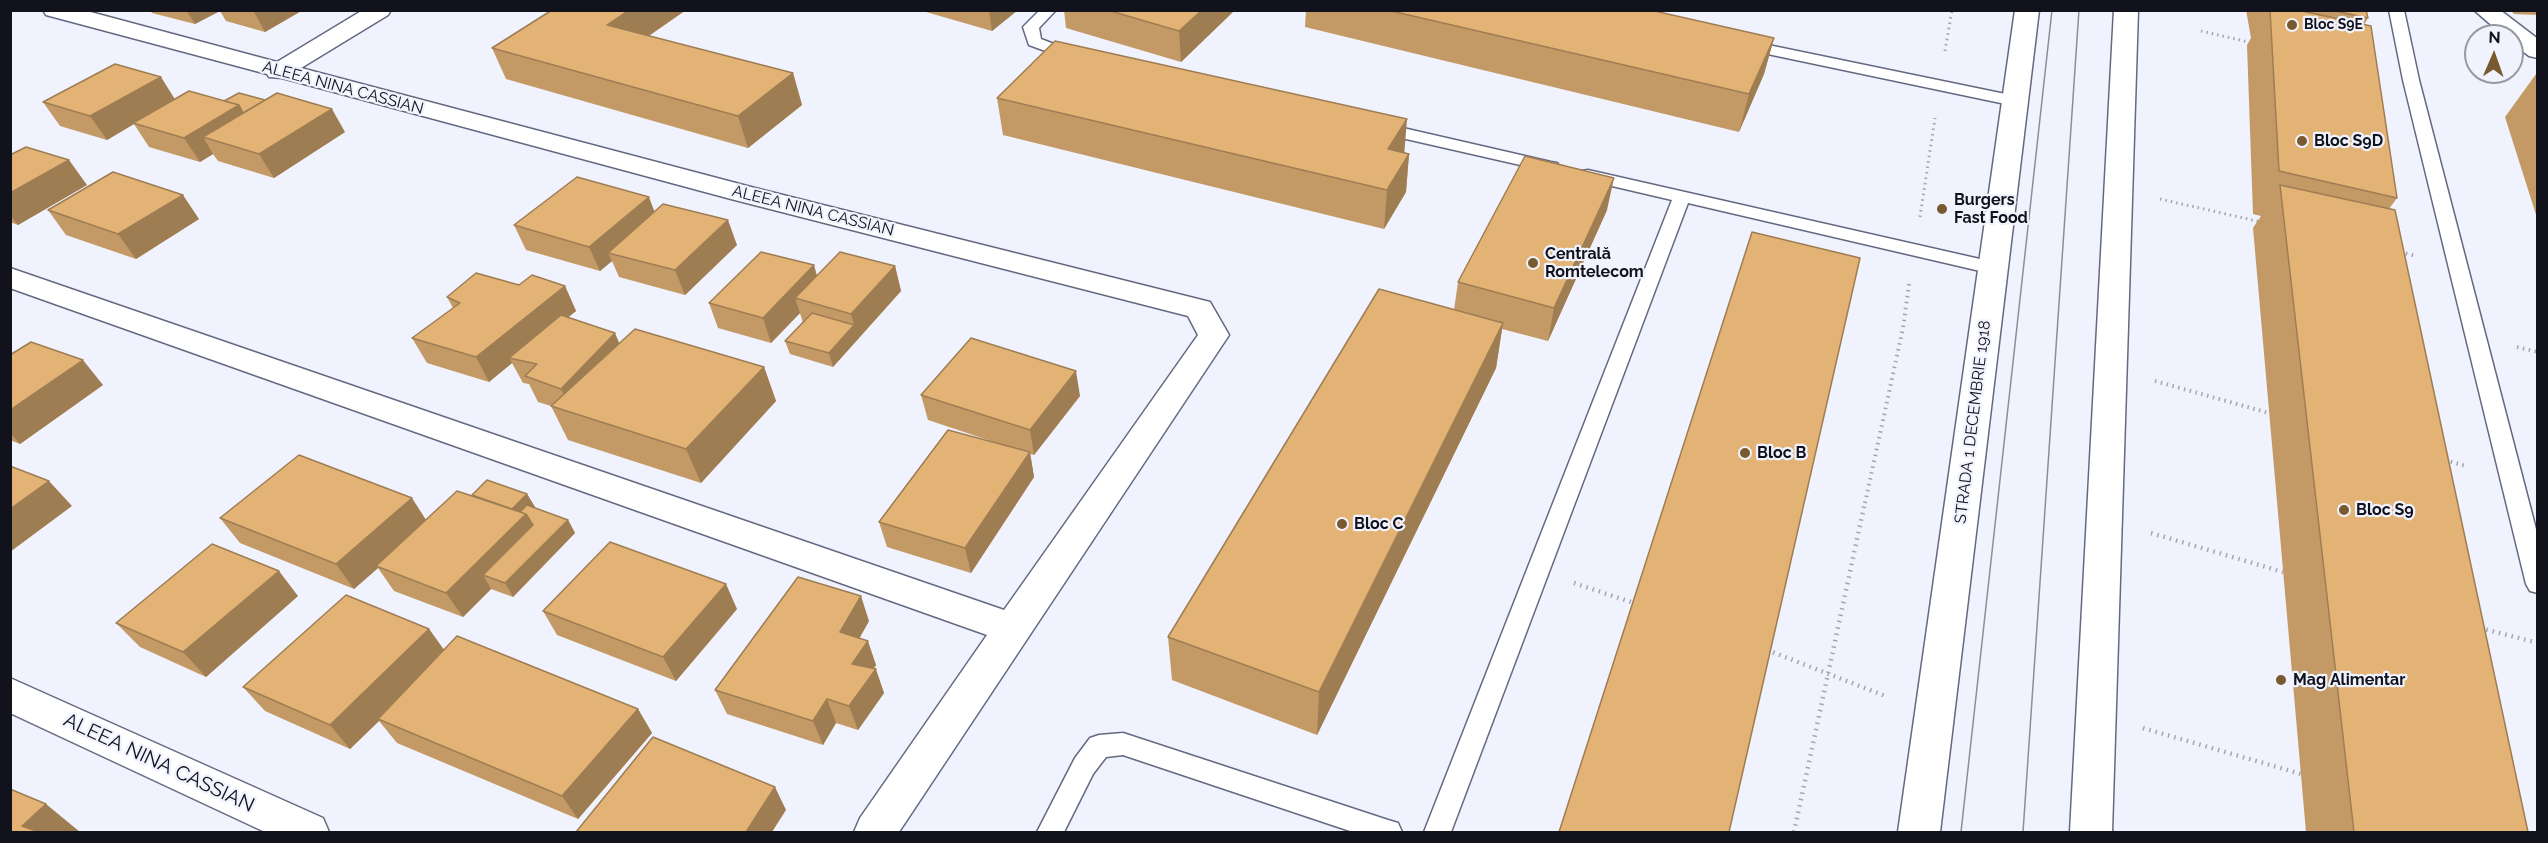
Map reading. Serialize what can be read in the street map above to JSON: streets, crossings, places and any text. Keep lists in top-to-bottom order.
{
  "streets": {
    "street": ["ALEEA NINA CASSIAN", "STRADA 1 DECEMBRIE 1918"]
  },
  "places": [
    "Bloc S9E",
    "Bloc S9D",
    "Burgers Fast Food",
    "Centrală Romtelecom",
    "Bloc B",
    "Bloc S9",
    "Bloc C",
    "Mag Alimentar"
  ],
  "north": "top"
}
